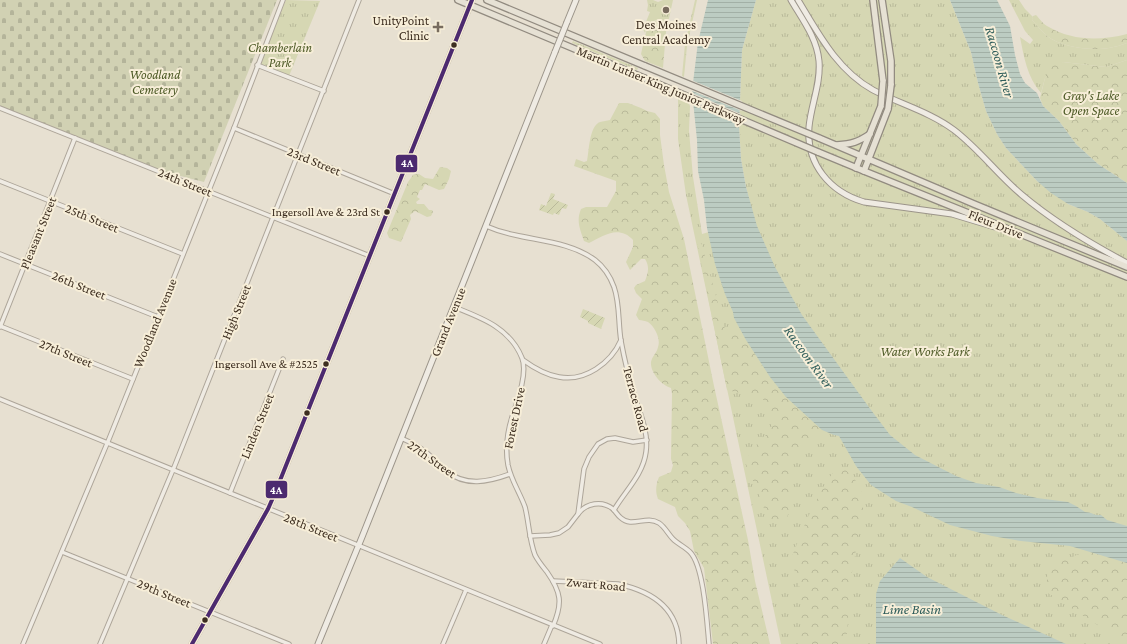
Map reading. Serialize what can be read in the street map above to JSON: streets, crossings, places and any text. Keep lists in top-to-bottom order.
{
  "streets": {
    "main road": ["Martin Luther King Junior Parkway", "Fleur Drive", "Grand Avenue"],
    "street": [
      "23rd Street",
      "24th Street",
      "25th Street",
      "Pleasant Street",
      "26th Street",
      "High Street",
      "Woodland Avenue",
      "27th Street",
      "Terrace Road",
      "Forest Drive",
      "Linden Street",
      "28th Street",
      "Zwart Road",
      "29th Street"
    ]
  },
  "crossings": [
    ["Martin Luther King Junior Parkway", "Fleur Drive"],
    ["23rd Street", "High Street"],
    ["23rd Street", "Woodland Avenue"],
    ["24th Street", "Pleasant Street"],
    ["24th Street", "High Street"],
    ["24th Street", "Woodland Avenue"],
    ["25th Street", "Pleasant Street"],
    ["25th Street", "Woodland Avenue"],
    ["Pleasant Street", "26th Street"],
    ["Pleasant Street", "27th Street"],
    ["26th Street", "Woodland Avenue"],
    ["High Street", "28th Street"],
    ["High Street", "29th Street"],
    ["Grand Avenue", "27th Street"],
    ["Grand Avenue", "Terrace Road"],
    ["Grand Avenue", "28th Street"],
    ["Woodland Avenue", "27th Street"],
    ["Woodland Avenue", "28th Street"],
    ["Woodland Avenue", "29th Street"],
    ["27th Street", "Forest Drive"],
    ["Forest Drive", "28th Street"],
    ["Forest Drive", "Zwart Road"],
    ["Linden Street", "28th Street"]
  ],
  "water": ["Raccoon River", "Lime Basin"],
  "parks": [
    "Chamberlain Park",
    "Woodland Cemetery",
    "Gray's Lake Open Space",
    "Water Works Park"
  ],
  "places": {
    "other": ["Des Moines Central Academy", "Ingersoll Ave & 23rd St", "Ingersoll Ave & #2525"],
    "health": ["UnityPoint Clinic"]
  },
  "lines": ["transit line 4A"]
}
